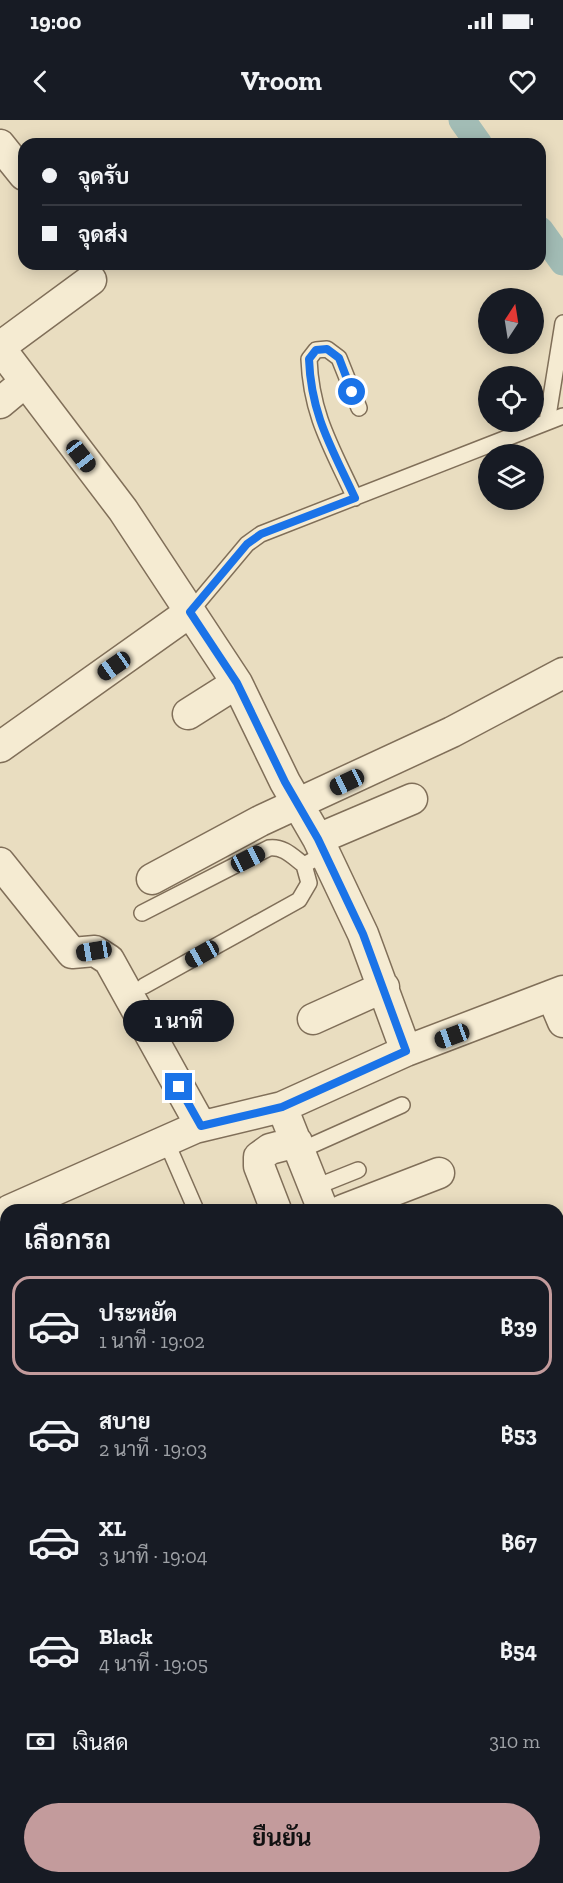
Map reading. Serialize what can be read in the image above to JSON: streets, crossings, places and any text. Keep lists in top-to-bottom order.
{
  "north": "top",
  "page": {
    "status": "19:00",
    "header": "Vroom",
    "banner": ["จุดรับ", "จุดส่ง"],
    "bubble": "1 นาที",
    "heading": "เลือกรถ",
    "list": [
      {
        "name": "ประหยัด",
        "note": "1 นาที · 19:02",
        "value": "฿39"
      },
      {
        "name": "สบาย",
        "note": "2 นาที · 19:03",
        "value": "฿53"
      },
      {
        "name": "XL",
        "note": "3 นาที · 19:04",
        "value": "฿67"
      },
      {
        "name": "Black",
        "note": "4 นาที · 19:05",
        "value": "฿54"
      }
    ],
    "pay": ["เงินสด", "310 m"],
    "buttons": "ยืนยัน"
  }
}
